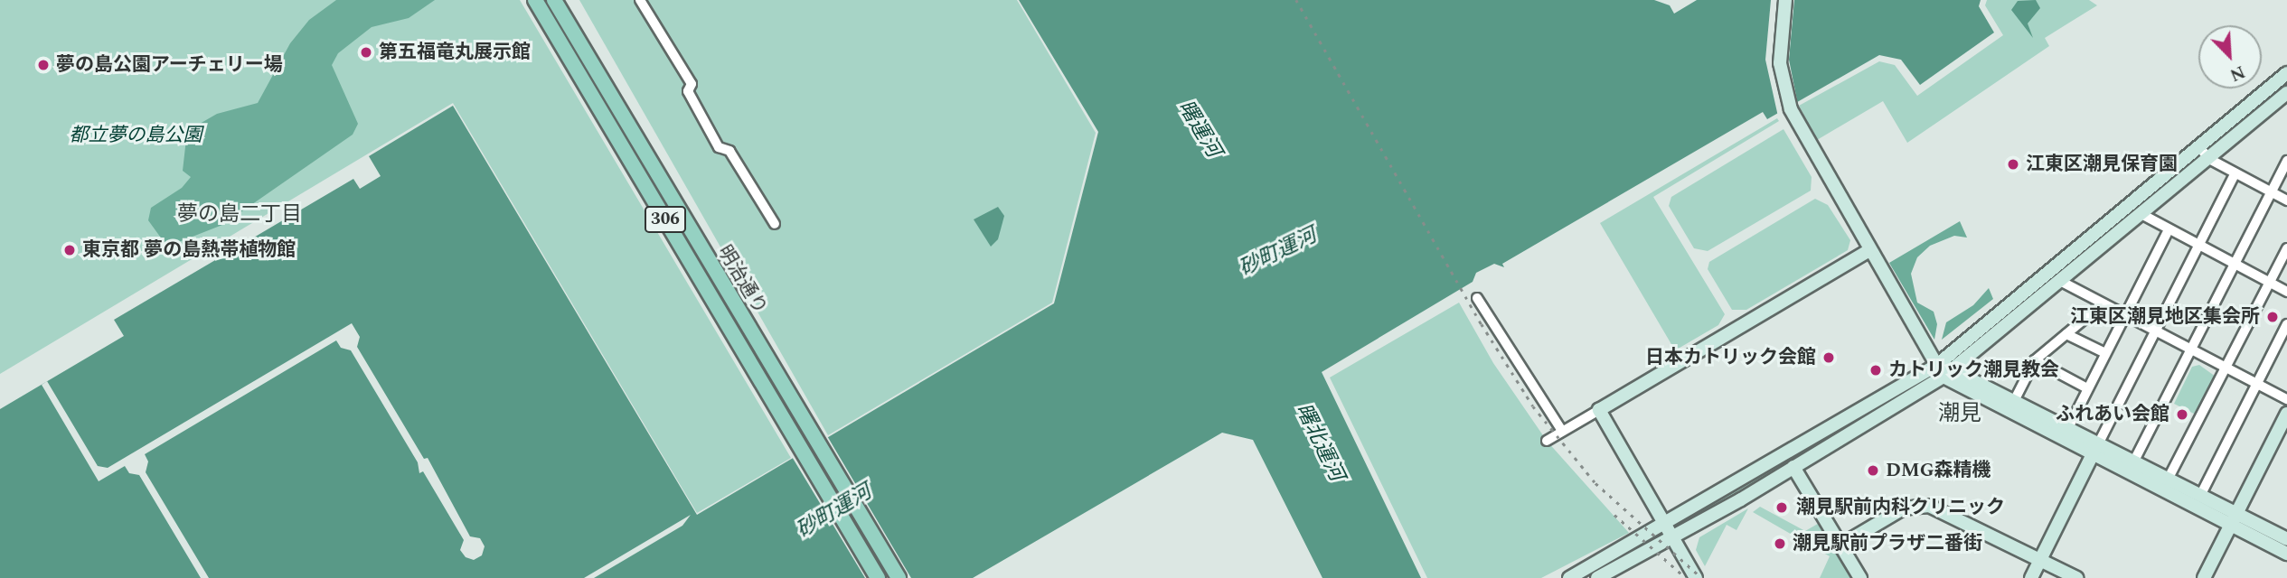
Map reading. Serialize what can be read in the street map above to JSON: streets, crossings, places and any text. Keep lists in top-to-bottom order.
{
  "streets": {
    "main road": ["306", "明治通り"]
  },
  "districts": ["夢の島二丁目", "潮見"],
  "water": ["曙運河", "砂町運河", "曙北運河"],
  "parks": ["都立夢の島公園"],
  "places": [
    "第五福竜丸展示館",
    "夢の島公園アーチェリー場",
    "江東区潮見保育園",
    "東京都 夢の島熱帯植物館",
    "江東区潮見地区集会所",
    "日本カトリック会館",
    "カトリック潮見教会",
    "ふれあい会館",
    "DMG森精機",
    "潮見駅前内科クリニック",
    "潮見駅前プラザ二番街"
  ],
  "north": "bottom right"
}
